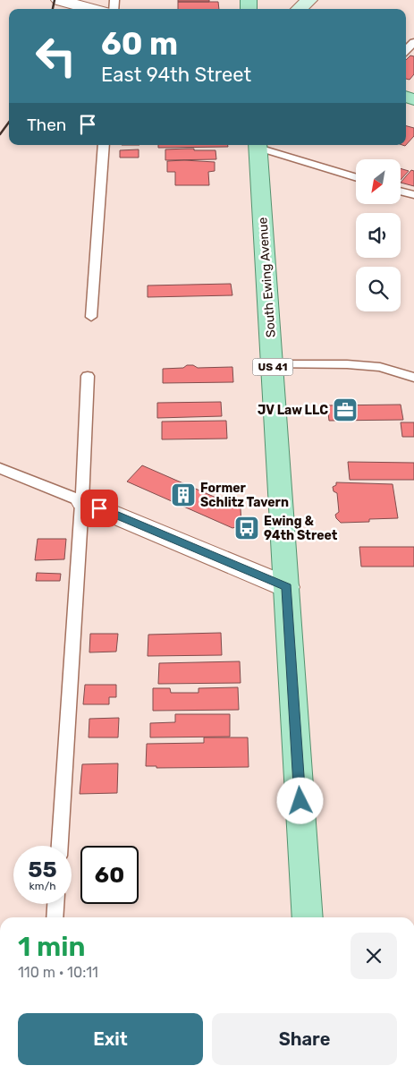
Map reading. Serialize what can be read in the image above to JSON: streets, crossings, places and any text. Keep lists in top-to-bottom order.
{
  "streets": {
    "main road": ["South Ewing Avenue", "US 41"]
  },
  "places": {
    "office": ["JV Law LLC"],
    "building": ["Former Schlitz Tavern"],
    "bus stop": ["Ewing & 94th Street"]
  },
  "north": "bottom left",
  "page": {
    "turn": ["60 m", "East 94th Street"],
    "then": "Then",
    "speed": "55 km/h",
    "limit": "60",
    "heading": ["1 min", "110 m · 10:11"],
    "buttons": ["Exit", "Share"]
  }
}
